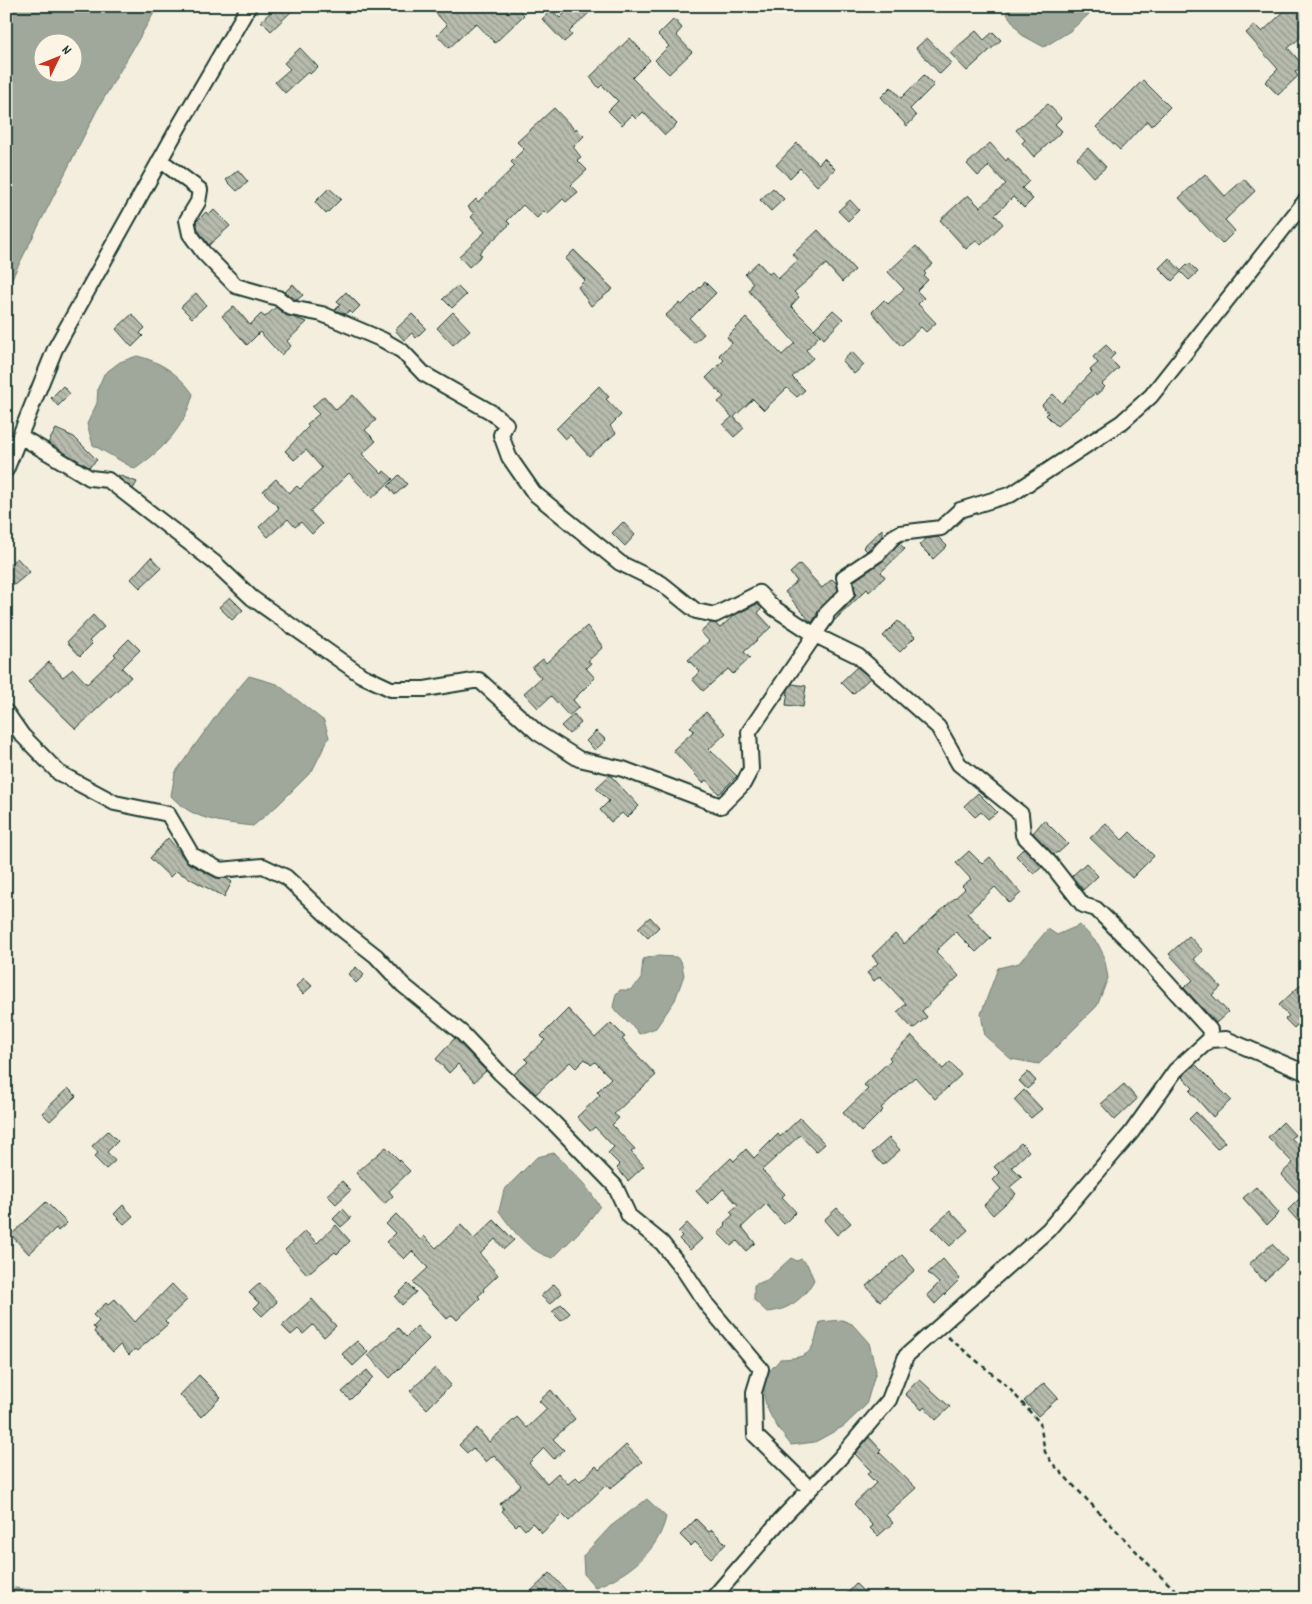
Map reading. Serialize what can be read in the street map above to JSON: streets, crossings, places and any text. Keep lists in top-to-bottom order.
{
  "north": "top right"
}
